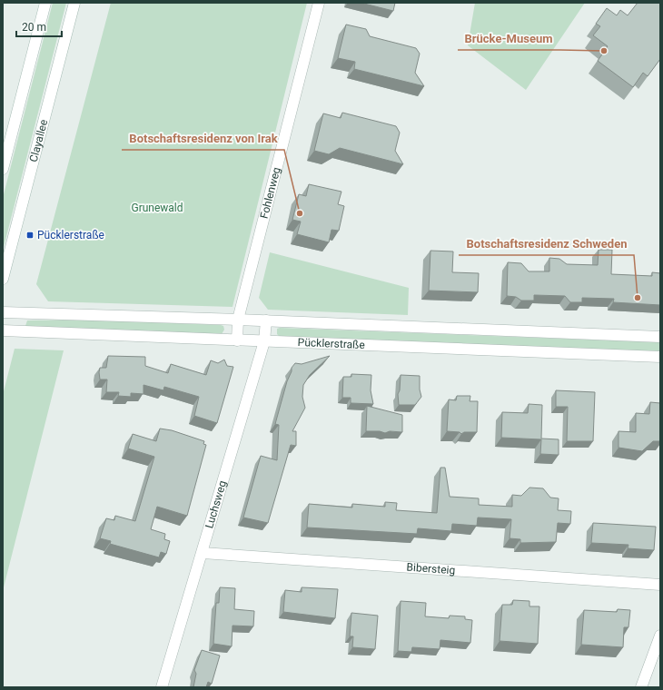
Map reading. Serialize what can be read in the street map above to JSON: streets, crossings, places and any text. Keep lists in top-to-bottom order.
{
  "streets": {
    "street": [
      "Clayallee",
      "Fohlenweg",
      "Pücklerstraße",
      "Luchsweg",
      "Bibersteig"
    ]
  },
  "crossings": [
    ["Fohlenweg", "Pücklerstraße"],
    ["Pücklerstraße", "Luchsweg"],
    ["Luchsweg", "Bibersteig"]
  ],
  "parks": ["Grunewald"],
  "places": {
    "other": ["Brücke-Museum", "Botschaftsresidenz von Irak", "Botschaftsresidenz Schweden"],
    "transit": ["Pücklerstraße"]
  },
  "scale_bar": "20 m"
}
